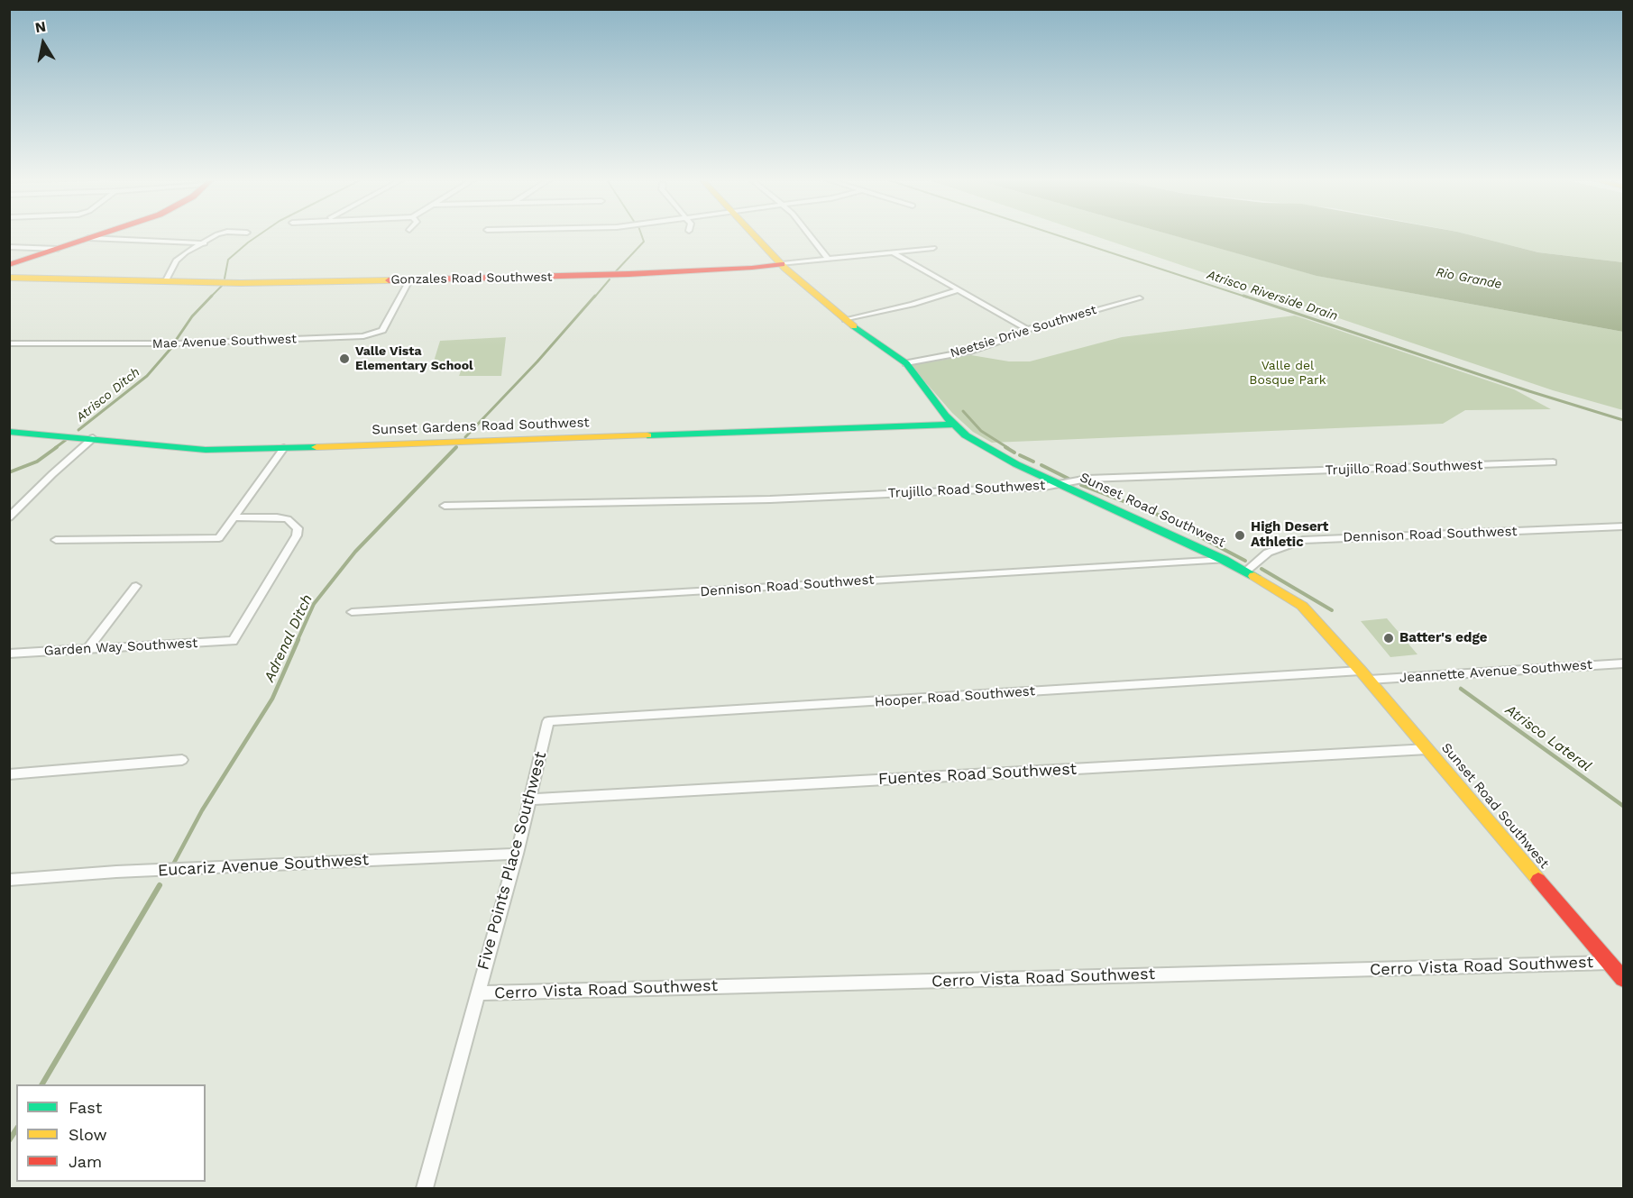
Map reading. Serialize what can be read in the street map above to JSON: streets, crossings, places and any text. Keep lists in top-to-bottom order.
{
  "streets": {
    "street": [
      "Gonzales Road Southwest",
      "Neetsie Drive Southwest",
      "Mae Avenue Southwest",
      "Sunset Gardens Road Southwest",
      "Trujillo Road Southwest",
      "Sunset Road Southwest",
      "Dennison Road Southwest",
      "Garden Way Southwest",
      "Jeannette Avenue Southwest",
      "Hooper Road Southwest",
      "Fuentes Road Southwest",
      "Five Points Place Southwest",
      "Eucariz Avenue Southwest",
      "Cerro Vista Road Southwest"
    ]
  },
  "crossings": [
    ["Gonzales Road Southwest", "Mae Avenue Southwest"],
    ["Gonzales Road Southwest", "Sunset Road Southwest"],
    ["Neetsie Drive Southwest", "Sunset Road Southwest"],
    ["Sunset Gardens Road Southwest", "Sunset Road Southwest"],
    ["Trujillo Road Southwest", "Sunset Road Southwest"],
    ["Sunset Road Southwest", "Dennison Road Southwest"],
    ["Sunset Road Southwest", "Jeannette Avenue Southwest"],
    ["Sunset Road Southwest", "Hooper Road Southwest"],
    ["Sunset Road Southwest", "Fuentes Road Southwest"],
    ["Sunset Road Southwest", "Cerro Vista Road Southwest"],
    ["Jeannette Avenue Southwest", "Hooper Road Southwest"],
    ["Hooper Road Southwest", "Five Points Place Southwest"],
    ["Fuentes Road Southwest", "Five Points Place Southwest"],
    ["Five Points Place Southwest", "Eucariz Avenue Southwest"],
    ["Five Points Place Southwest", "Cerro Vista Road Southwest"]
  ],
  "water": [
    "Rio Grande",
    "Atrisco Riverside Drain",
    "Atrisco Ditch",
    "Adrenal Ditch",
    "Atrisco Lateral"
  ],
  "parks": ["Valle del Bosque Park"],
  "places": ["Valle Vista Elementary School", "High Desert Athletic", "Batter's edge"],
  "legend": ["Fast", "Slow", "Jam"],
  "north": "top"
}
